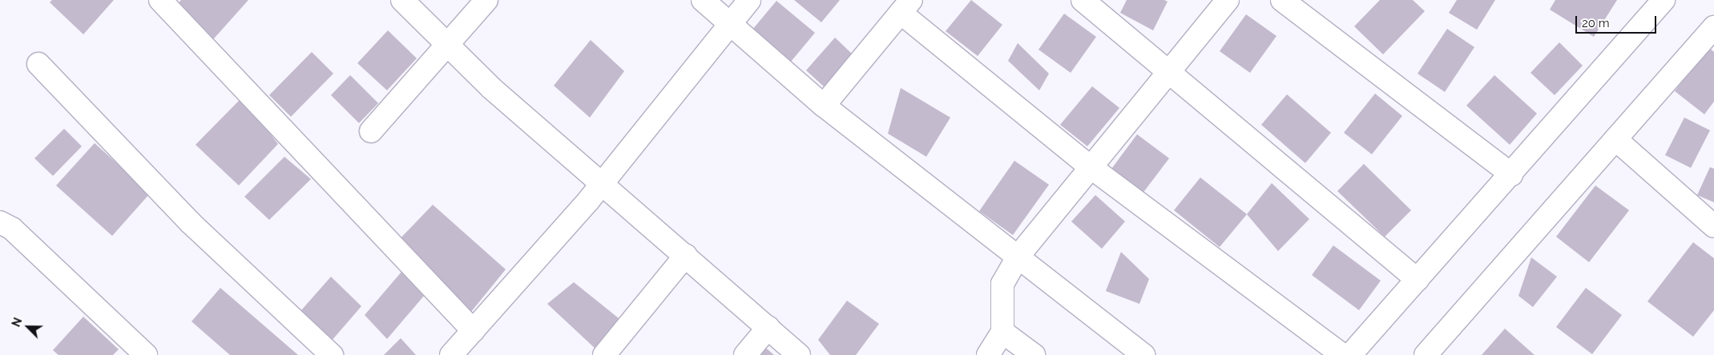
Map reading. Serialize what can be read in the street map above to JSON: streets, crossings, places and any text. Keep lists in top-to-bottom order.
{
  "scale_bar": "20 m",
  "north": "top left"
}
